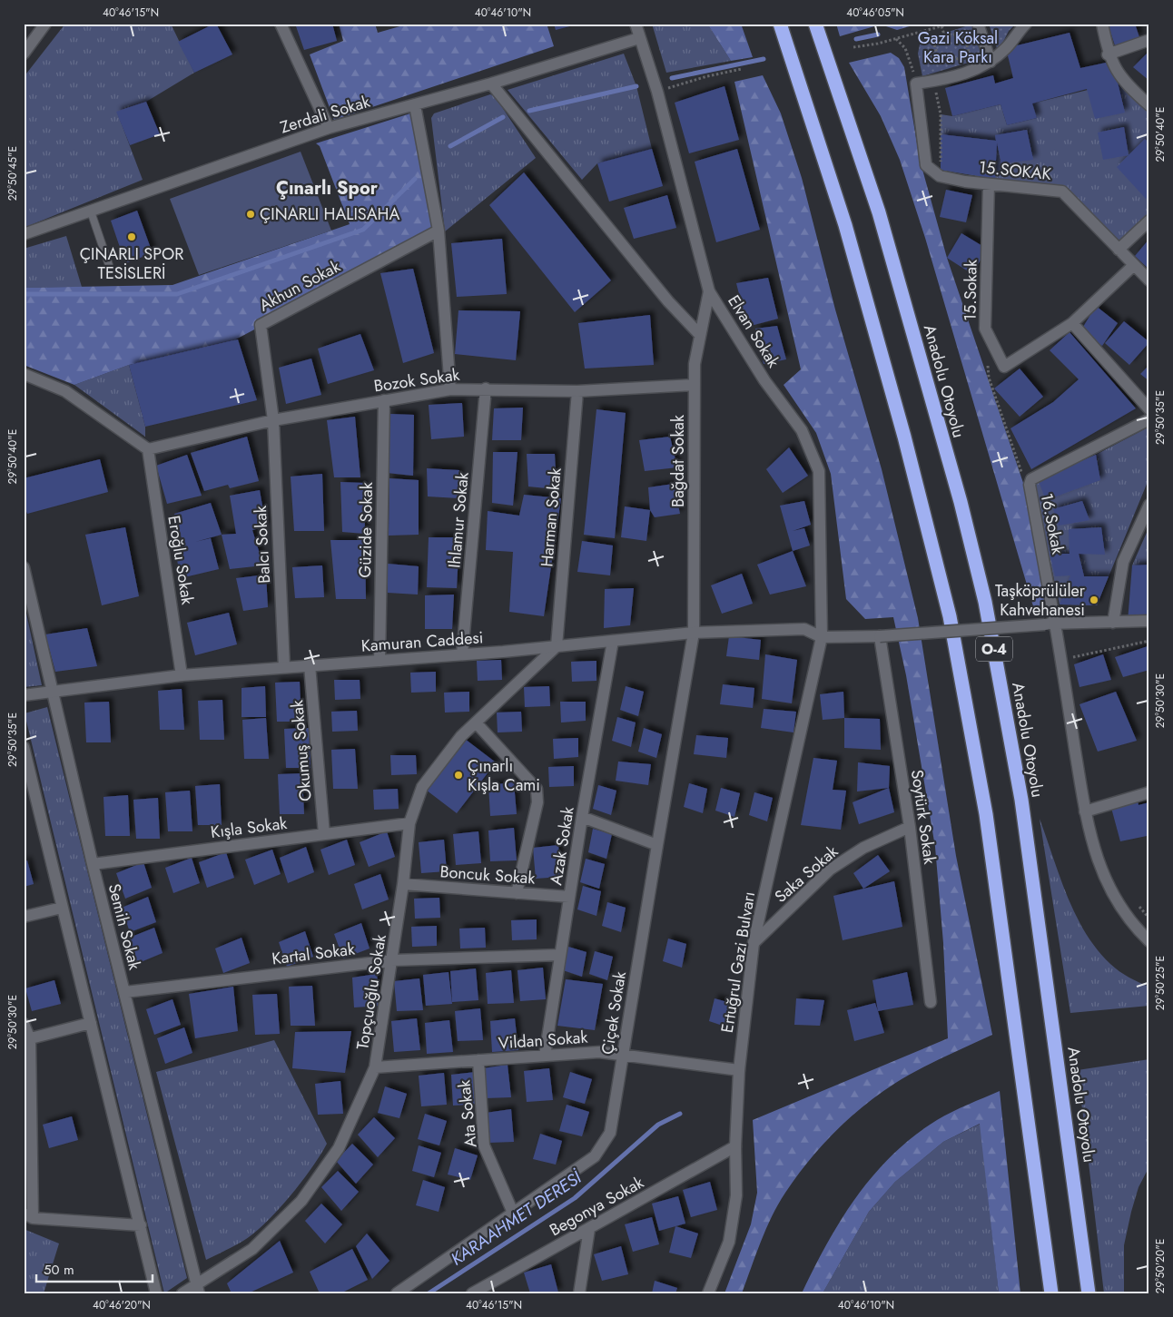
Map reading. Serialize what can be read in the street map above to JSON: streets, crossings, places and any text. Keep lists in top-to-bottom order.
{
  "streets": {
    "highway": ["Anadolu Otoyolu", "O-4"],
    "street": [
      "Zerdali Sokak",
      "15.SOKAK",
      "Akhun Sokak",
      "15.Sokak",
      "Elvan Sokak",
      "Bozok Sokak",
      "Bağdat Sokak",
      "Harman Sokak",
      "Ihlamur Sokak",
      "16.Sokak",
      "Güzide Sokak",
      "Balcı Sokak",
      "Eroğlu Sokak",
      "Kamuran Caddesi",
      "Okumuş Sokak",
      "Soytürk Sokak",
      "Kışla Sokak",
      "Azak Sokak",
      "Saka Sokak",
      "Boncuk Sokak",
      "Semih Sokak",
      "Kartal Sokak",
      "Ertuğrul Gazi Bulvarı",
      "Topçuoğlu Sokak",
      "Çiçek Sokak",
      "Vildan Sokak",
      "Ata Sokak",
      "Begonya Sokak"
    ]
  },
  "crossings": [
    ["Zerdali Sokak", "Elvan Sokak"],
    ["15.SOKAK", "15.Sokak"],
    ["Akhun Sokak", "Bozok Sokak"],
    ["Akhun Sokak", "Balcı Sokak"],
    ["Elvan Sokak", "Bağdat Sokak"],
    ["Elvan Sokak", "Kamuran Caddesi"],
    ["Elvan Sokak", "Ertuğrul Gazi Bulvarı"],
    ["Bozok Sokak", "Bağdat Sokak"],
    ["Bozok Sokak", "Harman Sokak"],
    ["Bozok Sokak", "Ihlamur Sokak"],
    ["Bozok Sokak", "Güzide Sokak"],
    ["Bozok Sokak", "Balcı Sokak"],
    ["Bozok Sokak", "Eroğlu Sokak"],
    ["Bağdat Sokak", "Kamuran Caddesi"],
    ["Bağdat Sokak", "Çiçek Sokak"],
    ["Harman Sokak", "Kamuran Caddesi"],
    ["Harman Sokak", "Topçuoğlu Sokak"],
    ["Ihlamur Sokak", "Kamuran Caddesi"],
    ["Güzide Sokak", "Kamuran Caddesi"],
    ["Balcı Sokak", "Kamuran Caddesi"],
    ["Eroğlu Sokak", "Kamuran Caddesi"],
    ["Kamuran Caddesi", "Okumuş Sokak"],
    ["Kamuran Caddesi", "Azak Sokak"],
    ["Kamuran Caddesi", "Semih Sokak"],
    ["Kamuran Caddesi", "Ertuğrul Gazi Bulvarı"],
    ["Kamuran Caddesi", "Topçuoğlu Sokak"],
    ["Kamuran Caddesi", "Çiçek Sokak"],
    ["Okumuş Sokak", "Kışla Sokak"],
    ["Soytürk Sokak", "Saka Sokak"],
    ["Kışla Sokak", "Semih Sokak"],
    ["Kışla Sokak", "Topçuoğlu Sokak"],
    ["Azak Sokak", "Boncuk Sokak"],
    ["Azak Sokak", "Kartal Sokak"],
    ["Azak Sokak", "Vildan Sokak"],
    ["Saka Sokak", "Ertuğrul Gazi Bulvarı"],
    ["Boncuk Sokak", "Topçuoğlu Sokak"],
    ["Semih Sokak", "Kartal Sokak"],
    ["Semih Sokak", "Topçuoğlu Sokak"],
    ["Kartal Sokak", "Topçuoğlu Sokak"],
    ["Ertuğrul Gazi Bulvarı", "Vildan Sokak"],
    ["Ertuğrul Gazi Bulvarı", "Begonya Sokak"],
    ["Topçuoğlu Sokak", "Vildan Sokak"],
    ["Çiçek Sokak", "Vildan Sokak"],
    ["Çiçek Sokak", "Ata Sokak"],
    ["Vildan Sokak", "Ata Sokak"]
  ],
  "districts": ["Çınarlı Spor"],
  "water": ["KARAAHMET DERESİ"],
  "parks": ["Gazi Köksal Kara Parkı"],
  "places": [
    "ÇINARLI HALISAHA",
    "ÇINARLI SPOR TESİSLERİ",
    "Taşköprülüler Kahvehanesi",
    "Çınarlı Kışla Cami"
  ],
  "scale_bar": "50 m",
  "coordinates": [
    "40°46'15\"N",
    "40°46'10\"N",
    "40°46'05\"N",
    "29°50'40\"E",
    "29°50'45\"E",
    "29°50'35\"E",
    "29°50'30\"E",
    "29°50'25\"E",
    "29°50'20\"E",
    "40°46'20\"N"
  ]
}
